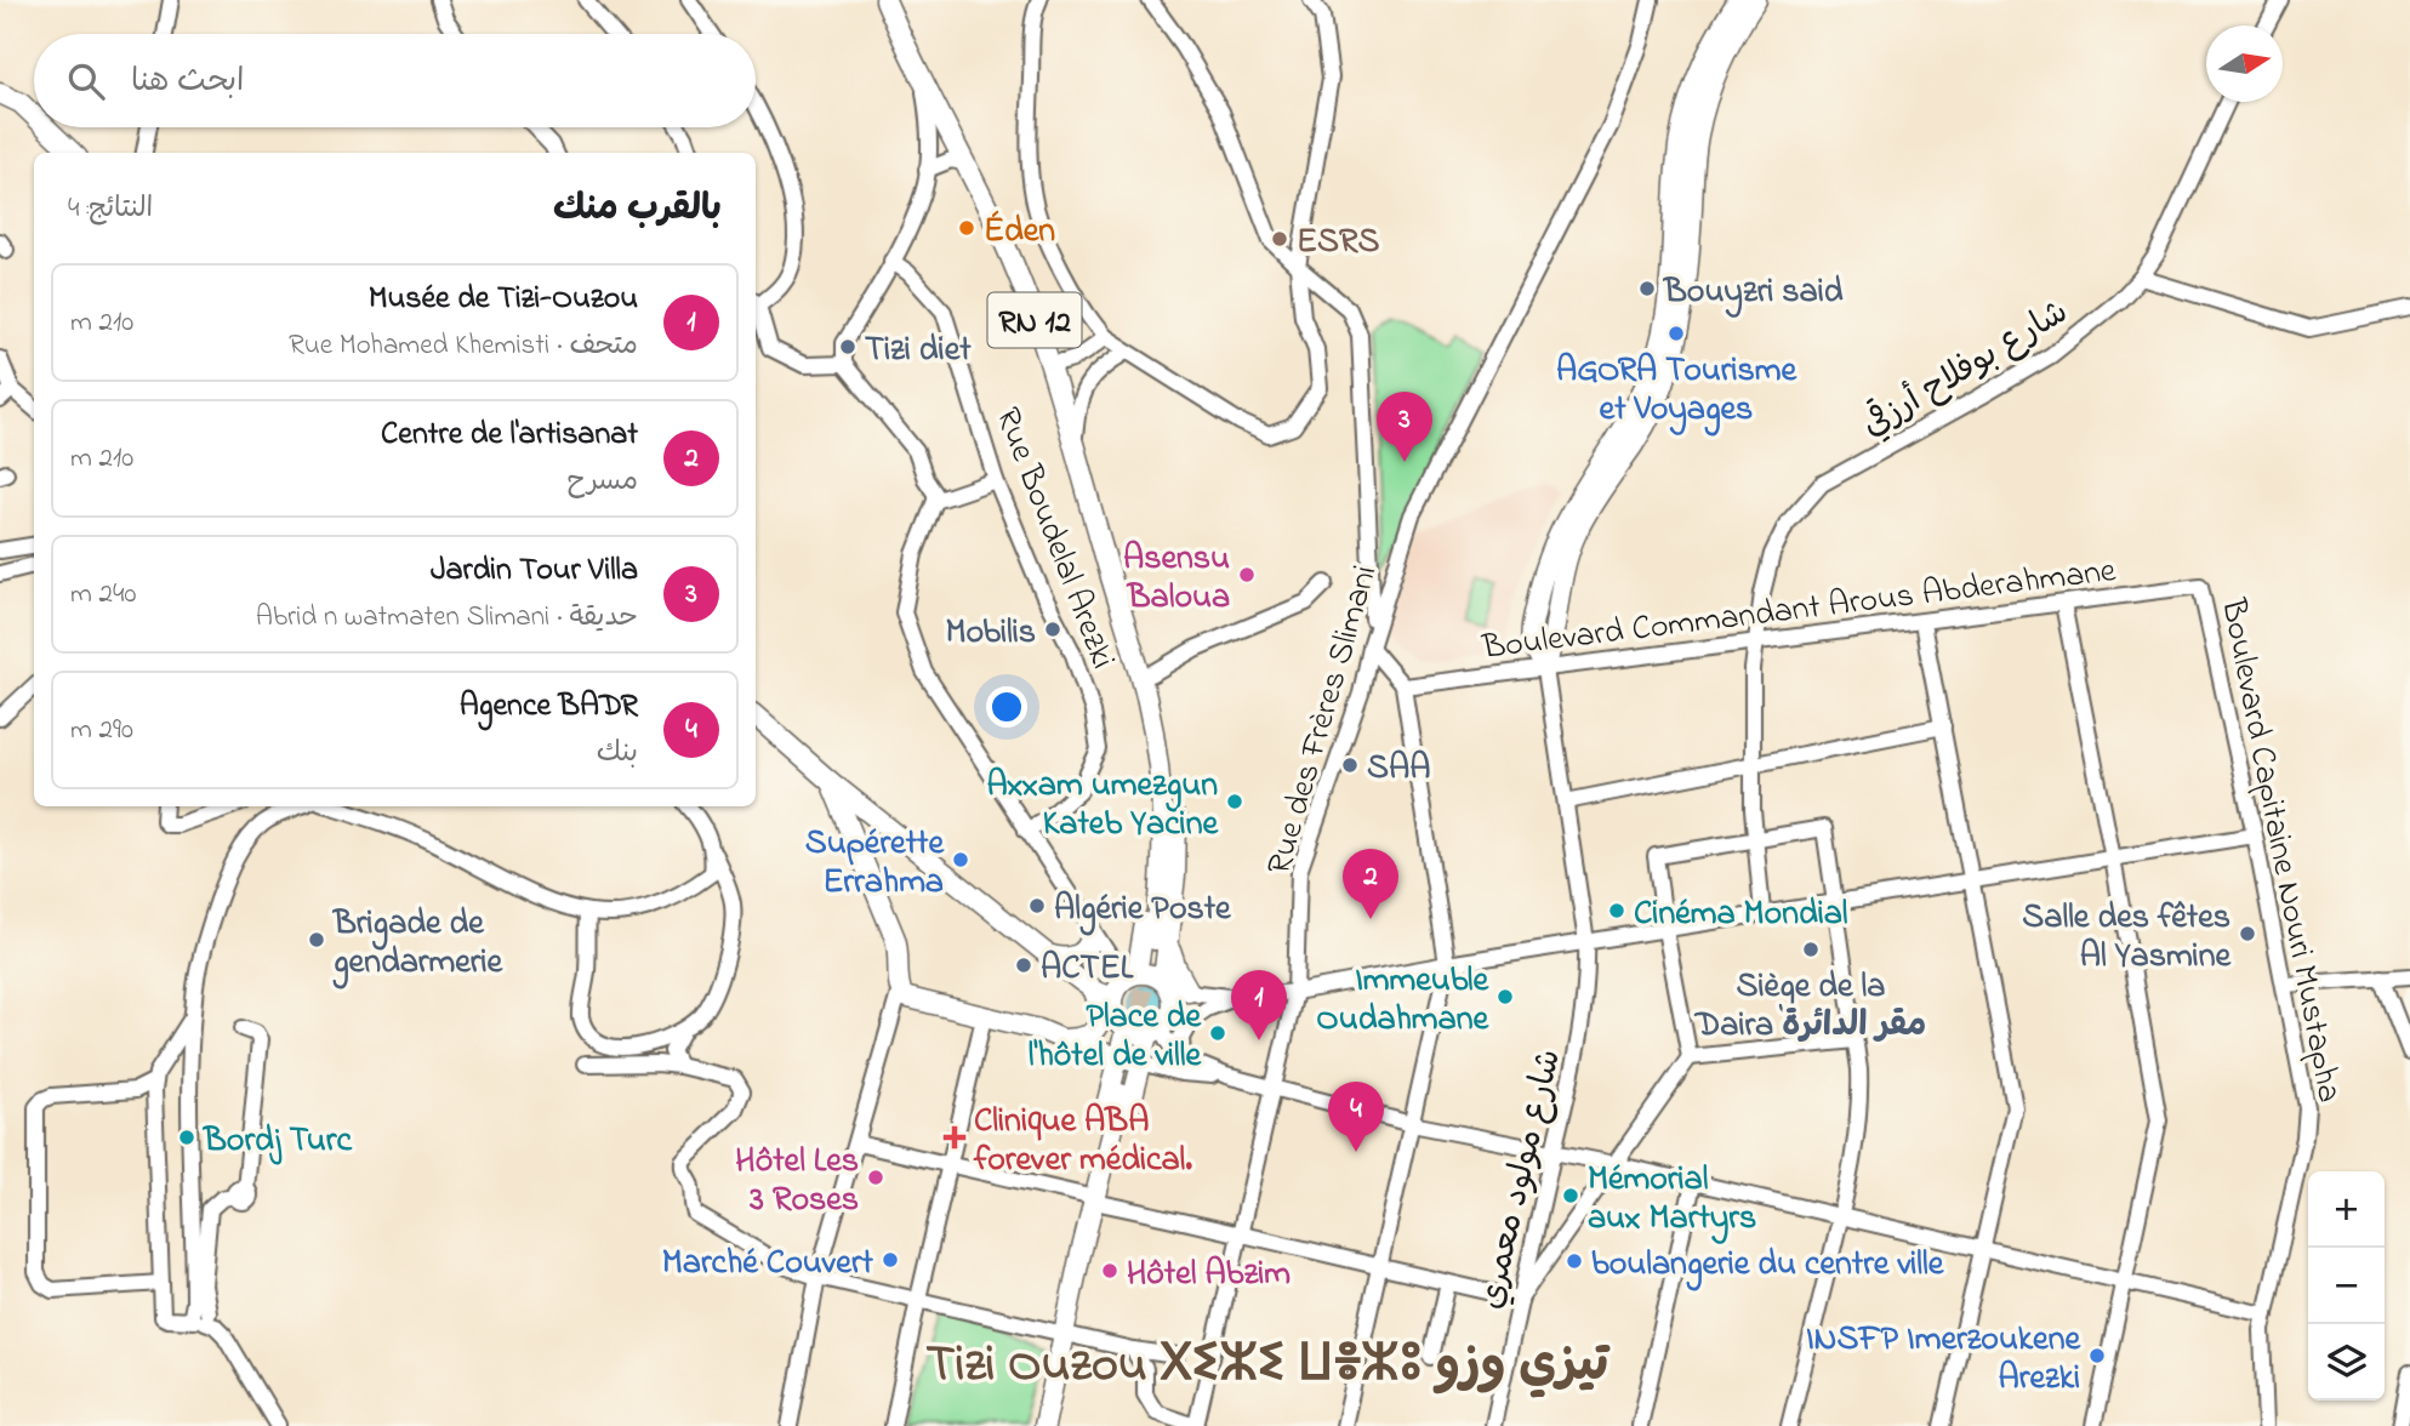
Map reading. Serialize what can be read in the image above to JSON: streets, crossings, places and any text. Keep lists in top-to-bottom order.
{
  "streets": {
    "main road": ["RN 12"],
    "street": [
      "شارع بوفلاح أرزقي",
      "Rue Boudelal Arezki",
      "Boulevard Commandant Arous Abderahmane",
      "Rue des Frères Slimani",
      "Boulevard Capitaine Nouri Mustapha",
      "شارع مولود معمري"
    ]
  },
  "crossings": [
    ["شارع بوفلاح أرزقي", "Boulevard Commandant Arous Abderahmane"],
    ["Boulevard Commandant Arous Abderahmane", "Boulevard Capitaine Nouri Mustapha"],
    ["Boulevard Commandant Arous Abderahmane", "شارع مولود معمري"]
  ],
  "districts": ["Tizi Ouzou ⵝⵉⵣⵉ ⵡⴻⵣⵓ تيزي وزو"],
  "places": {
    "other": [
      "Éden",
      "ESRS",
      "Bouyzri said",
      "AGORA Tourisme et Voyages",
      "Tizi diet",
      "Asensu Baloua",
      "Mobilis",
      "SAA",
      "Axxam umezgun Kateb Yacine",
      "Supérette Errahma",
      "Algérie Poste",
      "Cinéma Mondial",
      "Salle des fêtes Al Yasmine",
      "Brigade de gendarmerie",
      "Siège de la Daira مقر الدائرة",
      "ACTEL",
      "Immeuble Oudahmane",
      "Place de l'hôtel de ville",
      "Bordj Turc",
      "Hôtel Les 3 Roses",
      "Mémorial aux Martyrs",
      "Marché Couvert",
      "boulangerie du centre ville",
      "Hôtel Abzim",
      "INSFP Imerzoukene Arezki"
    ],
    "health": ["Clinique ABA forever médical."]
  },
  "north": "right",
  "page": {
    "search": "ابحث هنا",
    "heading": ["بالقرب منك", "النتائج: 4"],
    "list": [
      {
        "mark": "1",
        "name": "Musée de Tizi-Ouzou",
        "note": "متحف · Rue Mohamed Khemisti",
        "value": "210 m"
      },
      {
        "mark": "2",
        "name": "Centre de l'artisanat",
        "note": "مسرح",
        "value": "210 m"
      },
      {
        "mark": "3",
        "name": "Jardin Tour Villa",
        "note": "حديقة · Abrid n watmaten Slimani",
        "value": "240 m"
      },
      {
        "mark": "4",
        "name": "Agence BADR",
        "note": "بنك",
        "value": "290 m"
      }
    ],
    "pins": [
      "3",
      "2",
      "1",
      "4"
    ],
    "map_buttons": ["+", "−"]
  }
}
